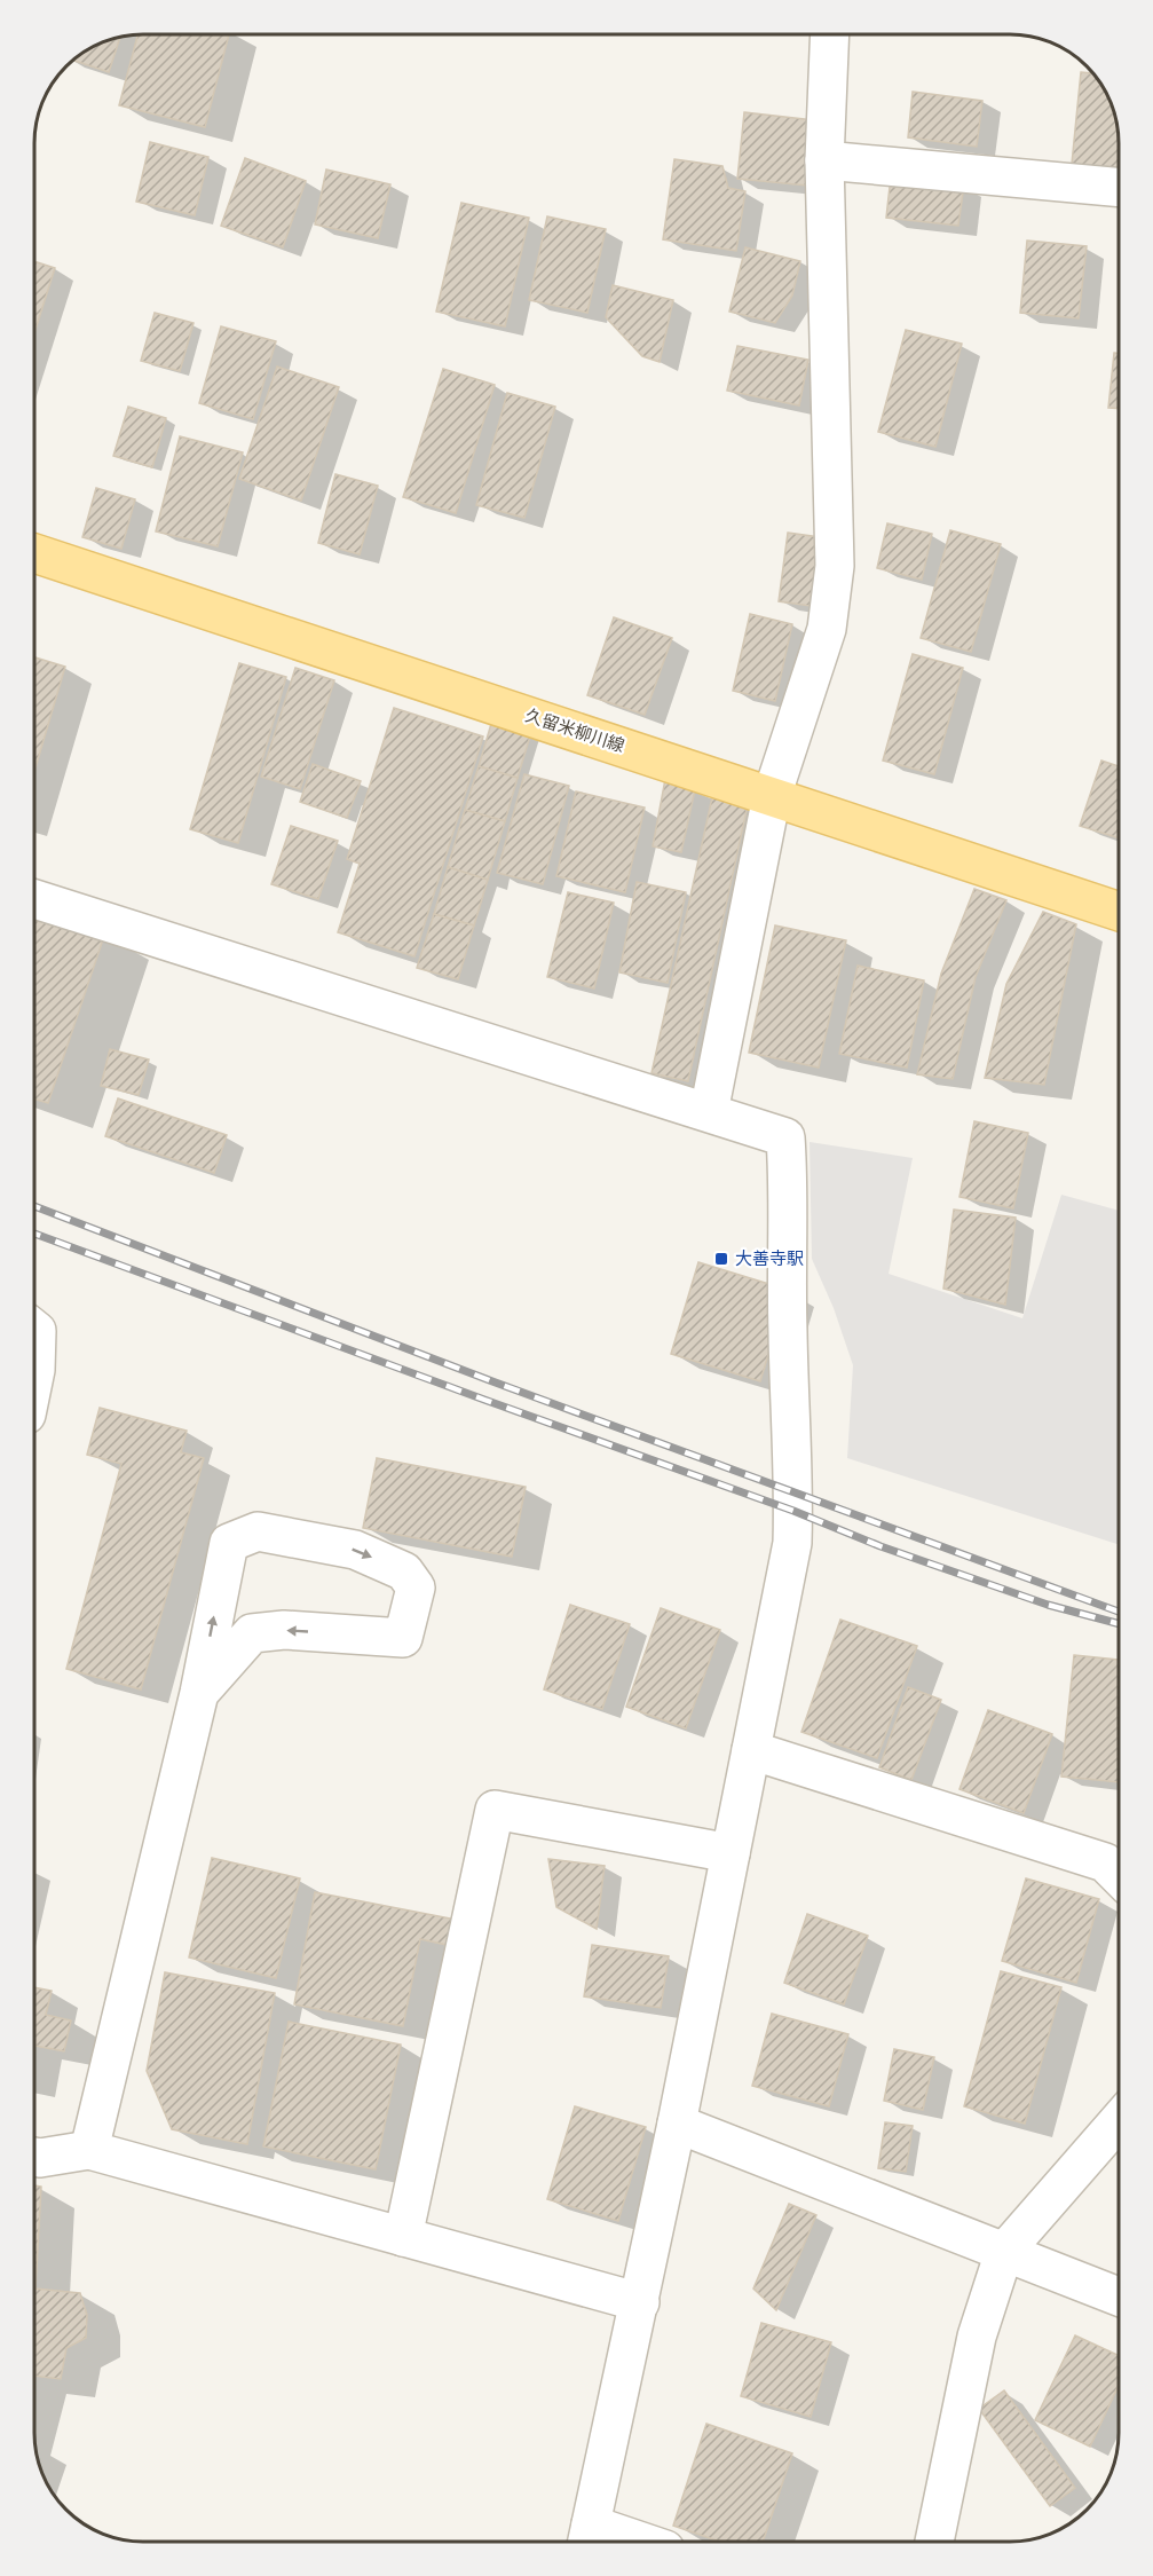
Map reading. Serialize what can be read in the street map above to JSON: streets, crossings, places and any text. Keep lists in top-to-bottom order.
{
  "streets": {
    "main road": ["久留米柳川線"]
  },
  "places": {
    "transit": ["大善寺駅"]
  }
}
